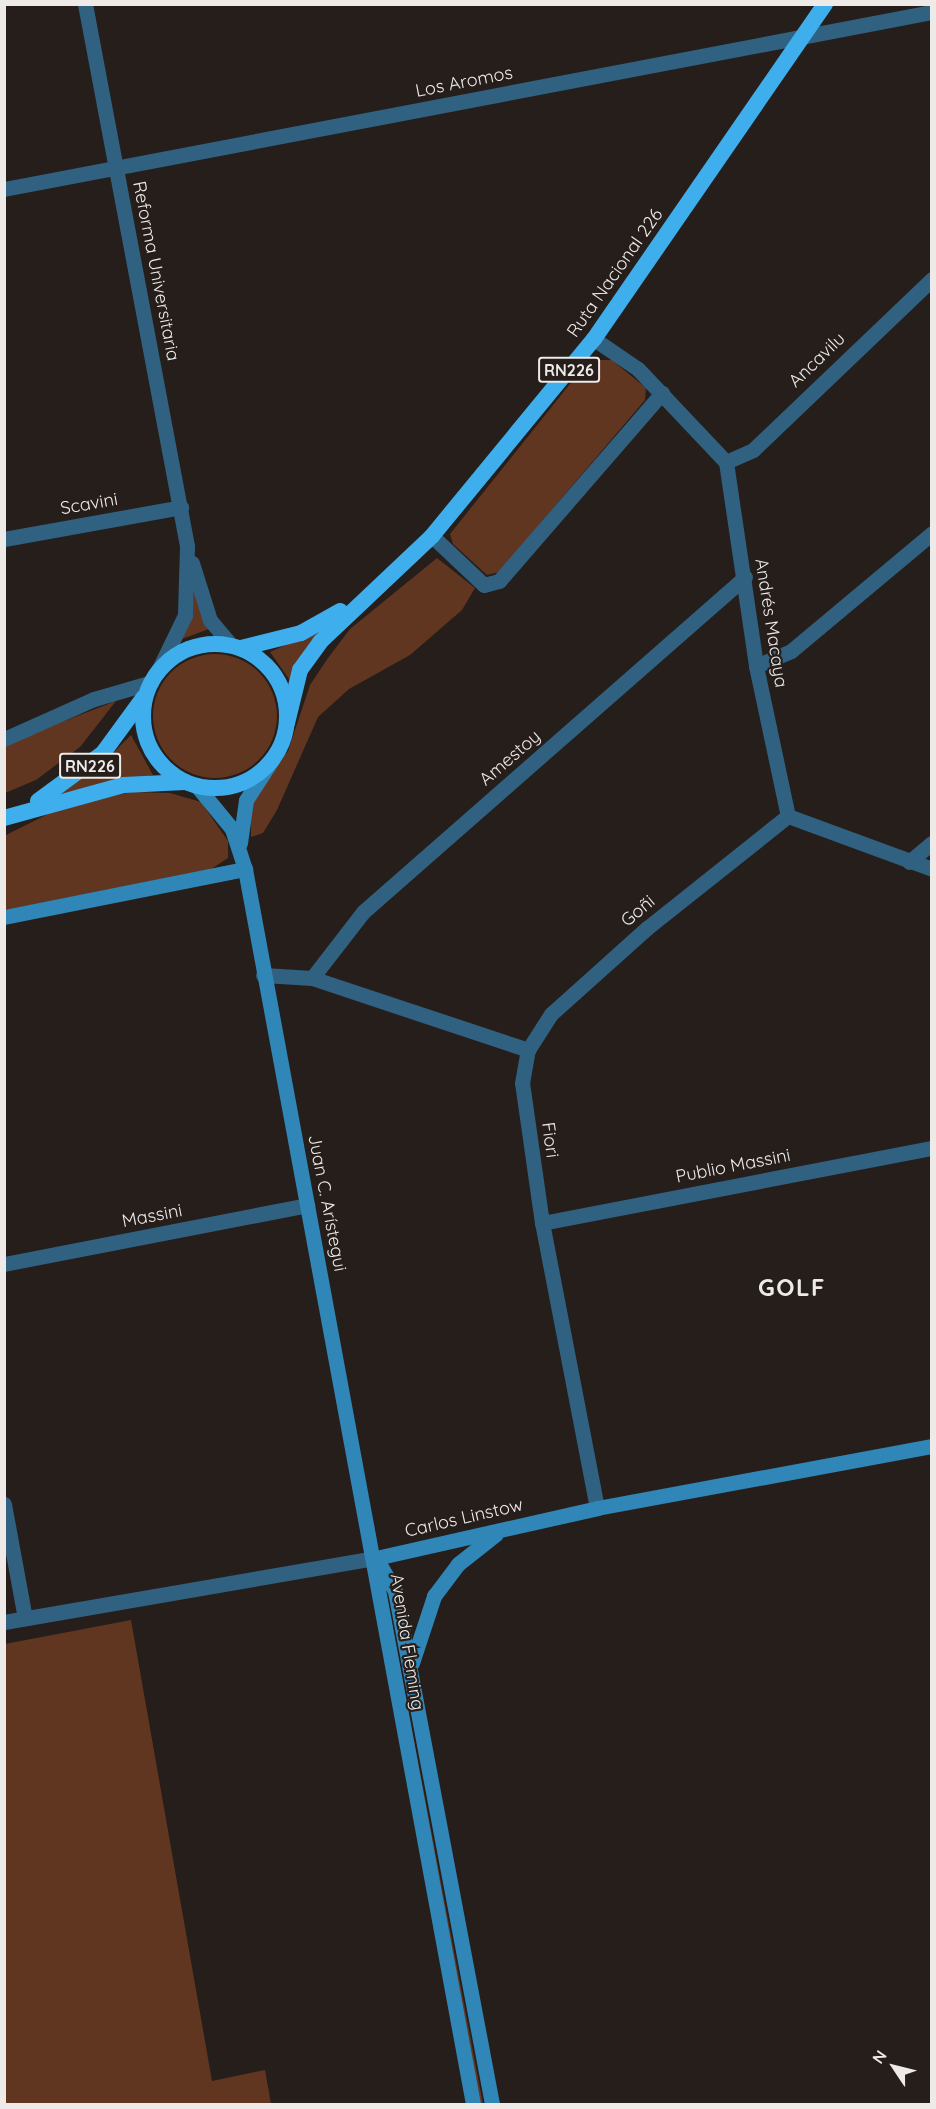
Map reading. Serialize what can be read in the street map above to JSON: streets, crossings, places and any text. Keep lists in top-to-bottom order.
{
  "streets": {
    "highway": ["Ruta Nacional 226", "RN226"],
    "main road": ["Juan C. Arístegui", "Carlos Linstow", "Avenida Fleming"],
    "street": [
      "Los Aromos",
      "Reforma Universitaria",
      "Ancavilu",
      "Scavini",
      "Andrés Macaya",
      "Amestoy",
      "Goñi",
      "Fiori",
      "Publio Massini",
      "Massini"
    ]
  },
  "crossings": [
    ["Los Aromos", "Reforma Universitaria"],
    ["Los Aromos", "Ruta Nacional 226"],
    ["Reforma Universitaria", "Ruta Nacional 226"],
    ["Reforma Universitaria", "Scavini"],
    ["Reforma Universitaria", "Juan C. Arístegui"],
    ["Ruta Nacional 226", "Juan C. Arístegui"],
    ["Ancavilu", "Andrés Macaya"],
    ["Andrés Macaya", "Amestoy"],
    ["Andrés Macaya", "Goñi"],
    ["Goñi", "Fiori"],
    ["Fiori", "Publio Massini"],
    ["Fiori", "Carlos Linstow"],
    ["Juan C. Arístegui", "Massini"],
    ["Juan C. Arístegui", "Carlos Linstow"],
    ["Juan C. Arístegui", "Avenida Fleming"],
    ["Carlos Linstow", "Avenida Fleming"]
  ],
  "districts": ["GOLF"],
  "north": "top left"
}
